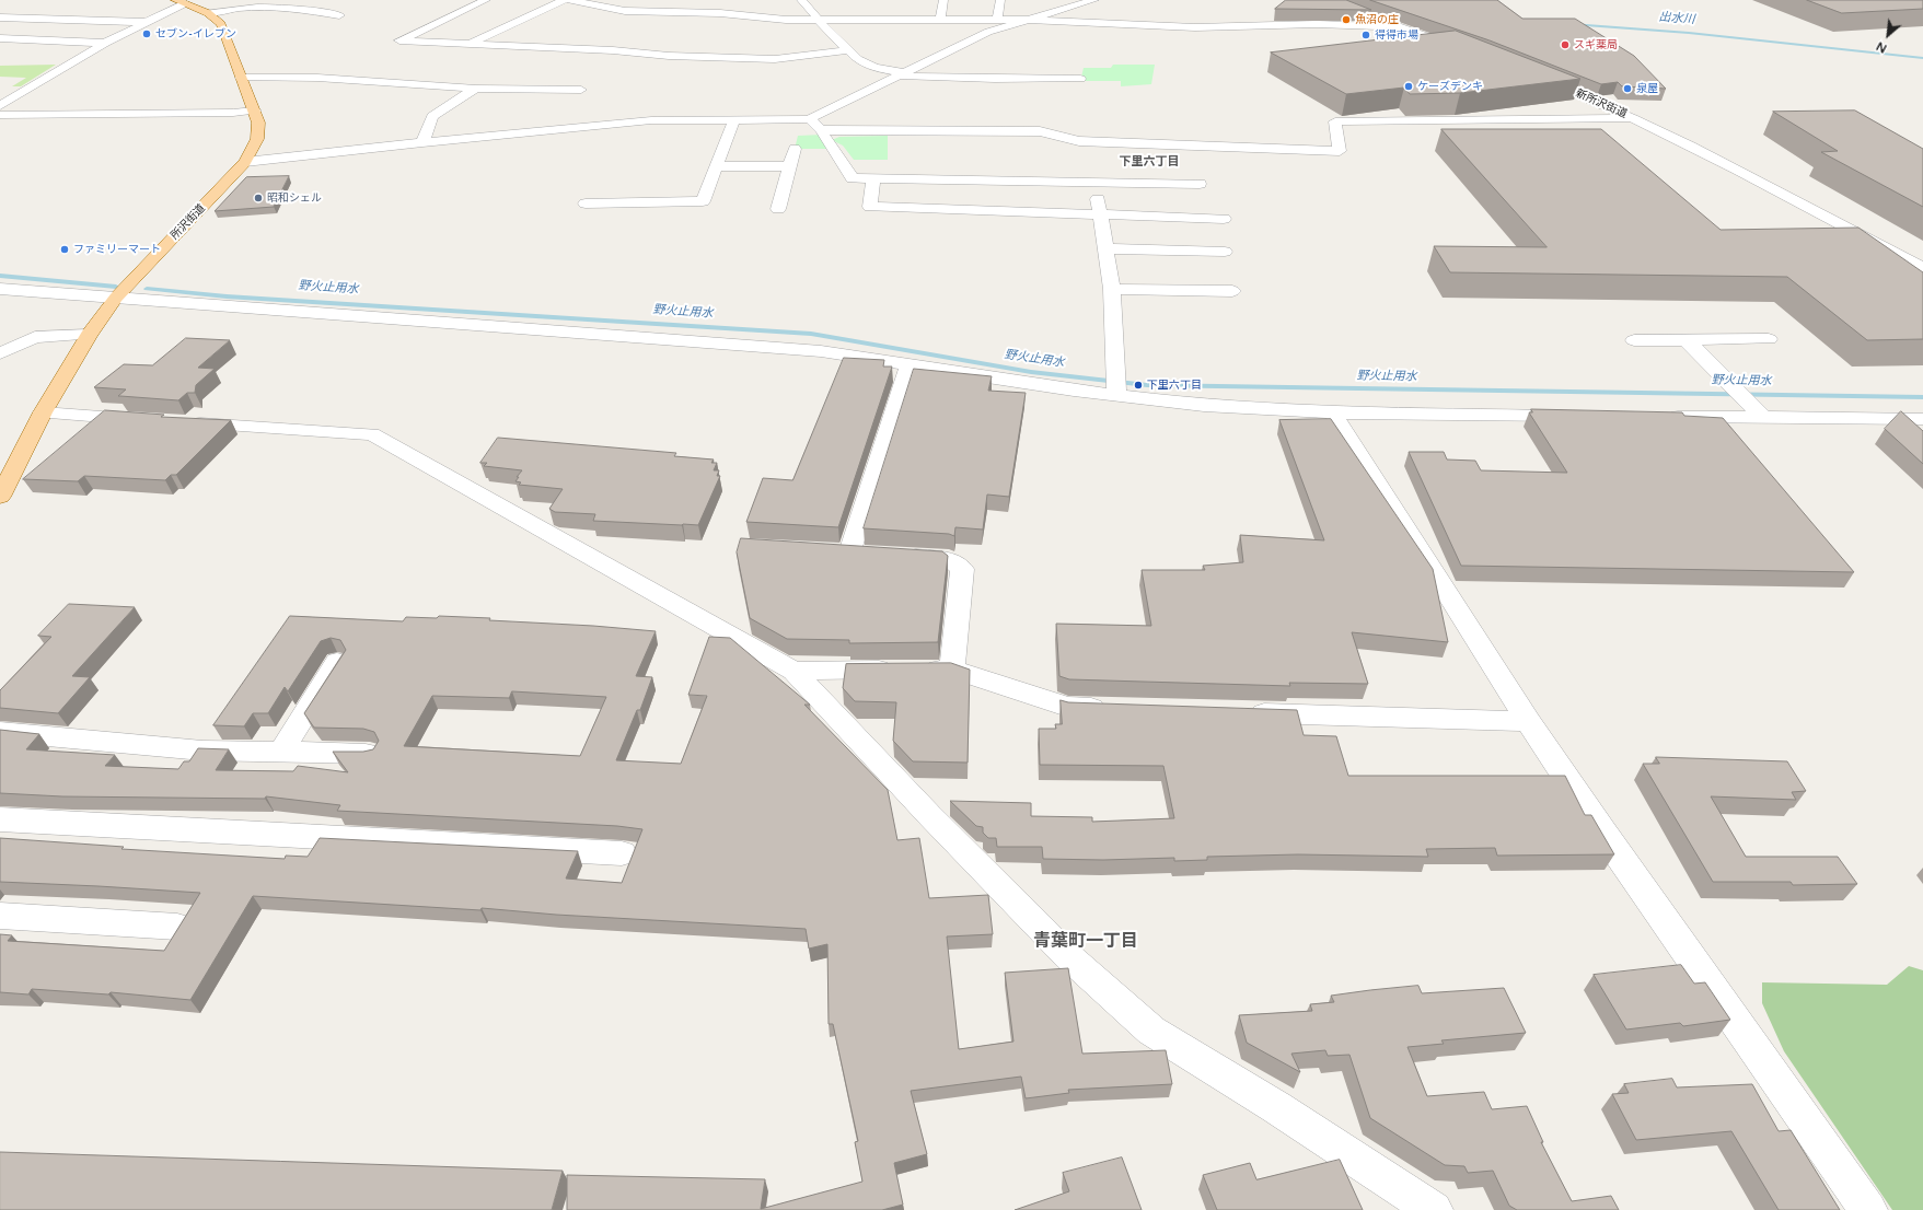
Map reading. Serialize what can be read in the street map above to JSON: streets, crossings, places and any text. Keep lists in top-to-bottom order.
{
  "streets": {
    "main road": ["所沢街道"],
    "street": ["新所沢街道"]
  },
  "districts": ["下里六丁目", "青葉町一丁目"],
  "water": ["出水川", "野火止用水"],
  "places": [
    "魚沼の庄",
    "セブン-イレブン",
    "得得市場",
    "スギ薬局",
    "ケーズデンキ",
    "泉屋",
    "昭和シェル",
    "ファミリーマート",
    "下里六丁目"
  ],
  "north": "bottom left"
}
